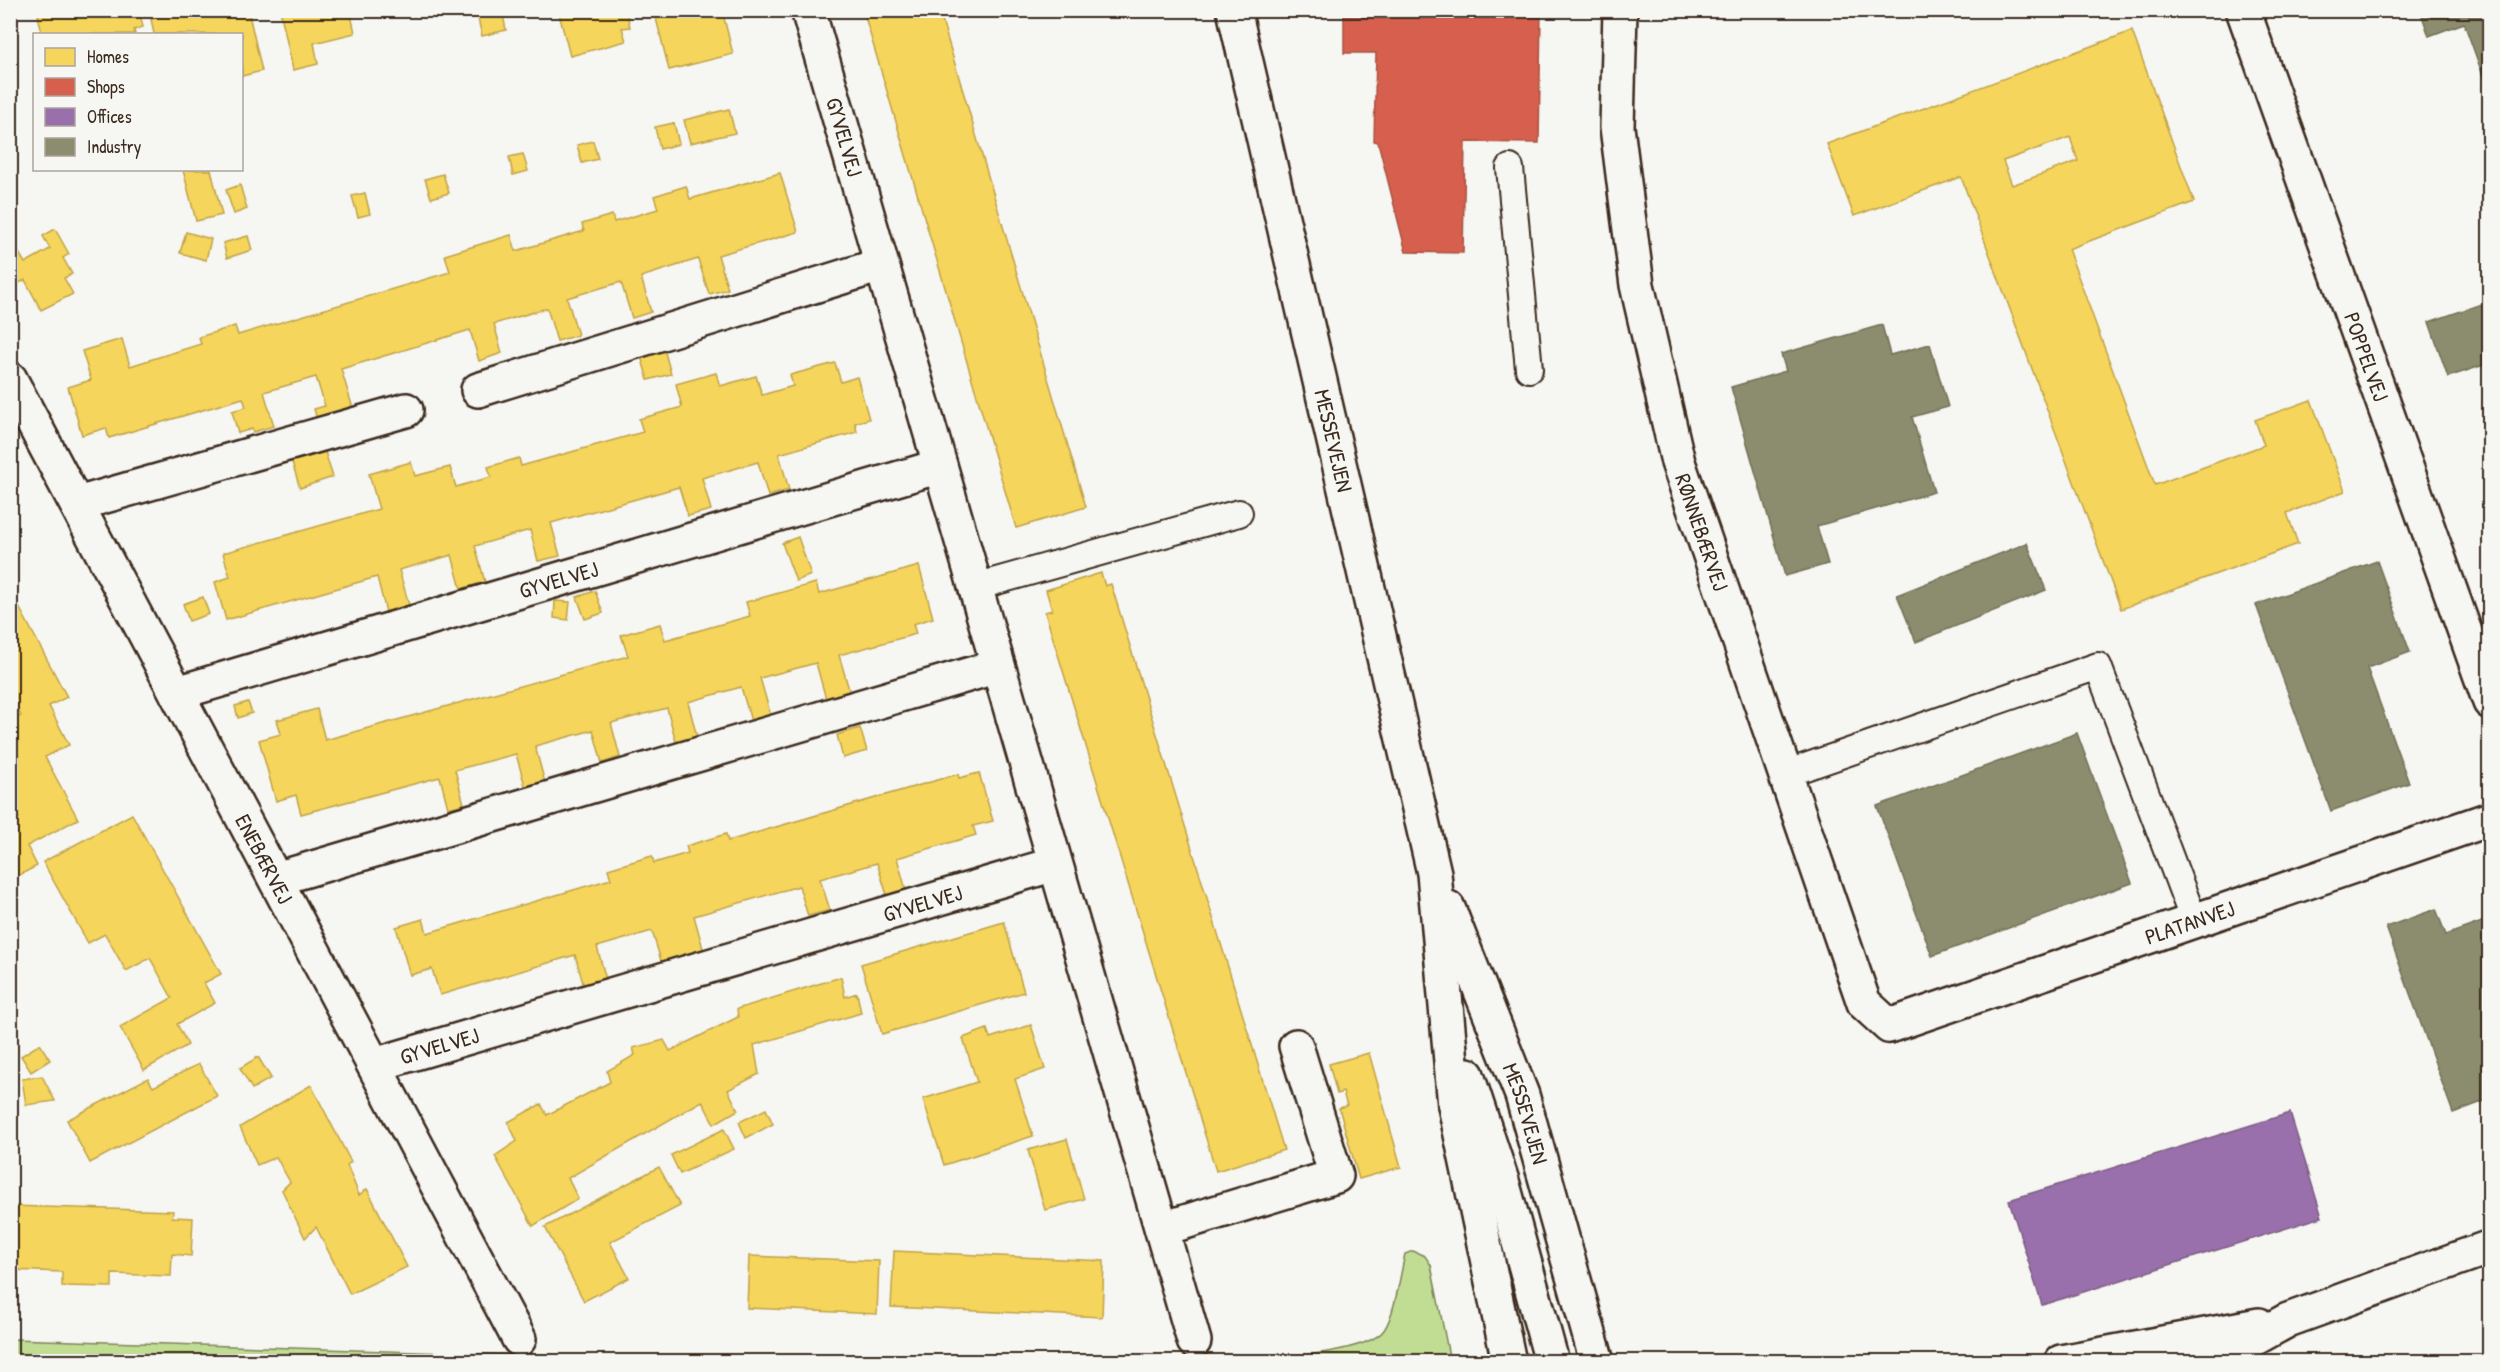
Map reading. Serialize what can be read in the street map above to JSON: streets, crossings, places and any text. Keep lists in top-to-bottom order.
{
  "streets": {
    "street": [
      "GYVELVEJ",
      "POPPELVEJ",
      "MESSEVEJEN",
      "RØNNEBÆRVEJ",
      "ENEBÆRVEJ",
      "PLATANVEJ"
    ]
  },
  "crossings": [
    ["GYVELVEJ", "ENEBÆRVEJ"],
    ["RØNNEBÆRVEJ", "PLATANVEJ"]
  ],
  "legend": [
    "Homes",
    "Shops",
    "Offices",
    "Industry"
  ]
}
